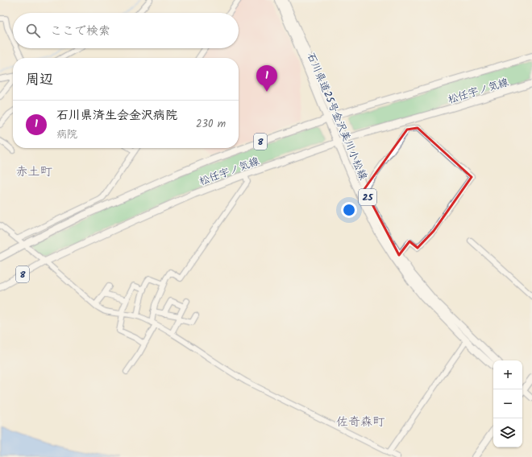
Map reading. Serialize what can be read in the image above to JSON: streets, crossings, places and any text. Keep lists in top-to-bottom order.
{
  "streets": {
    "main road": [
      "松任宇ノ気線",
      "石川県道25号金沢美川小松線",
      "8",
      "25"
    ]
  },
  "crossings": [
    ["松任宇ノ気線", "石川県道25号金沢美川小松線"]
  ],
  "districts": ["赤土町", "佐奇森町"],
  "page": {
    "search": "ここで検索",
    "heading": "周辺",
    "pins": "1",
    "list": [
      {
        "mark": "1",
        "name": "石川県済生会金沢病院",
        "note": "病院",
        "value": "230 m"
      }
    ],
    "map_buttons": ["+", "−"]
  }
}
